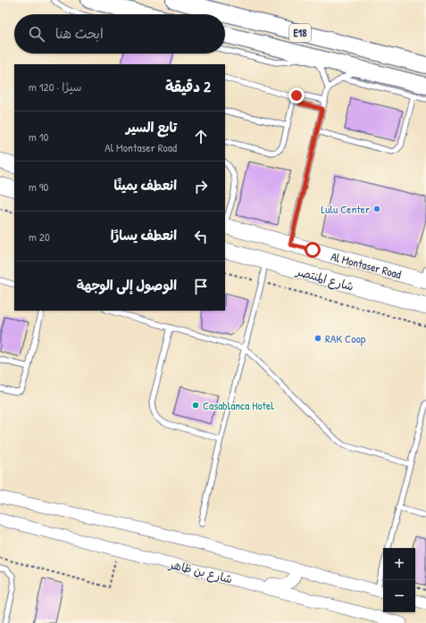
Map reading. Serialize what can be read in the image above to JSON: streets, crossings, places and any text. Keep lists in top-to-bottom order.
{
  "streets": {
    "highway": ["E18"],
    "main road": ["Al Montaser Road", "شارع المنتصر"],
    "street": ["شارع بن ظاهر"]
  },
  "places": ["Lulu Center", "RAK Coop", "Casablanca Hotel"],
  "page": {
    "search": "ابحث هنا",
    "heading": ["2 دقيقة", "سيرًا · 120 m"],
    "list": [
      ["تابع السير", "Al Montaser Road", "10 m"],
      ["انعطف يمينًا", "90 m"],
      ["انعطف يسارًا", "20 m"],
      "الوصول إلى الوجهة"
    ],
    "map_buttons": ["+", "−"]
  }
}
